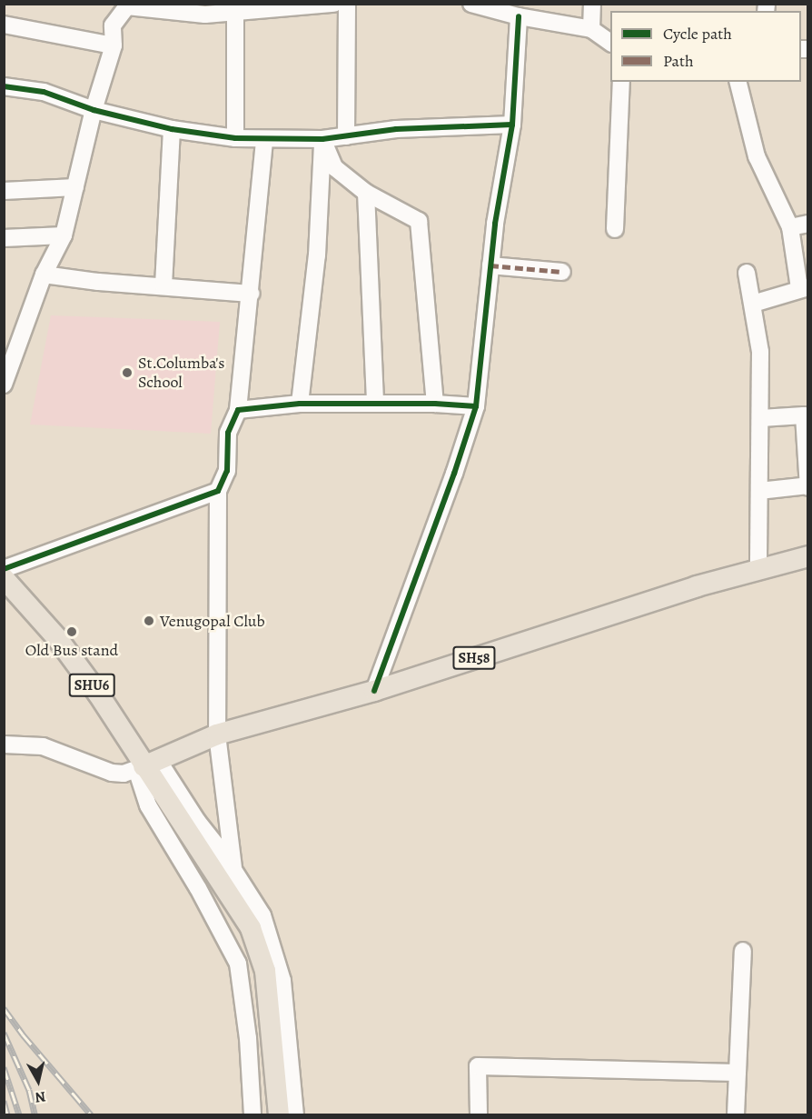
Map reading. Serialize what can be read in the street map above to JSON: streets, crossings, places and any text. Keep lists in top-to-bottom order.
{
  "streets": {
    "main road": ["SH58", "SHU6"]
  },
  "crossings": [
    ["SH58", "SHU6"]
  ],
  "places": ["St.Columba's School", "Venugopal Club", "Old Bus stand"],
  "legend": ["Cycle path", "Path"],
  "north": "bottom"
}
